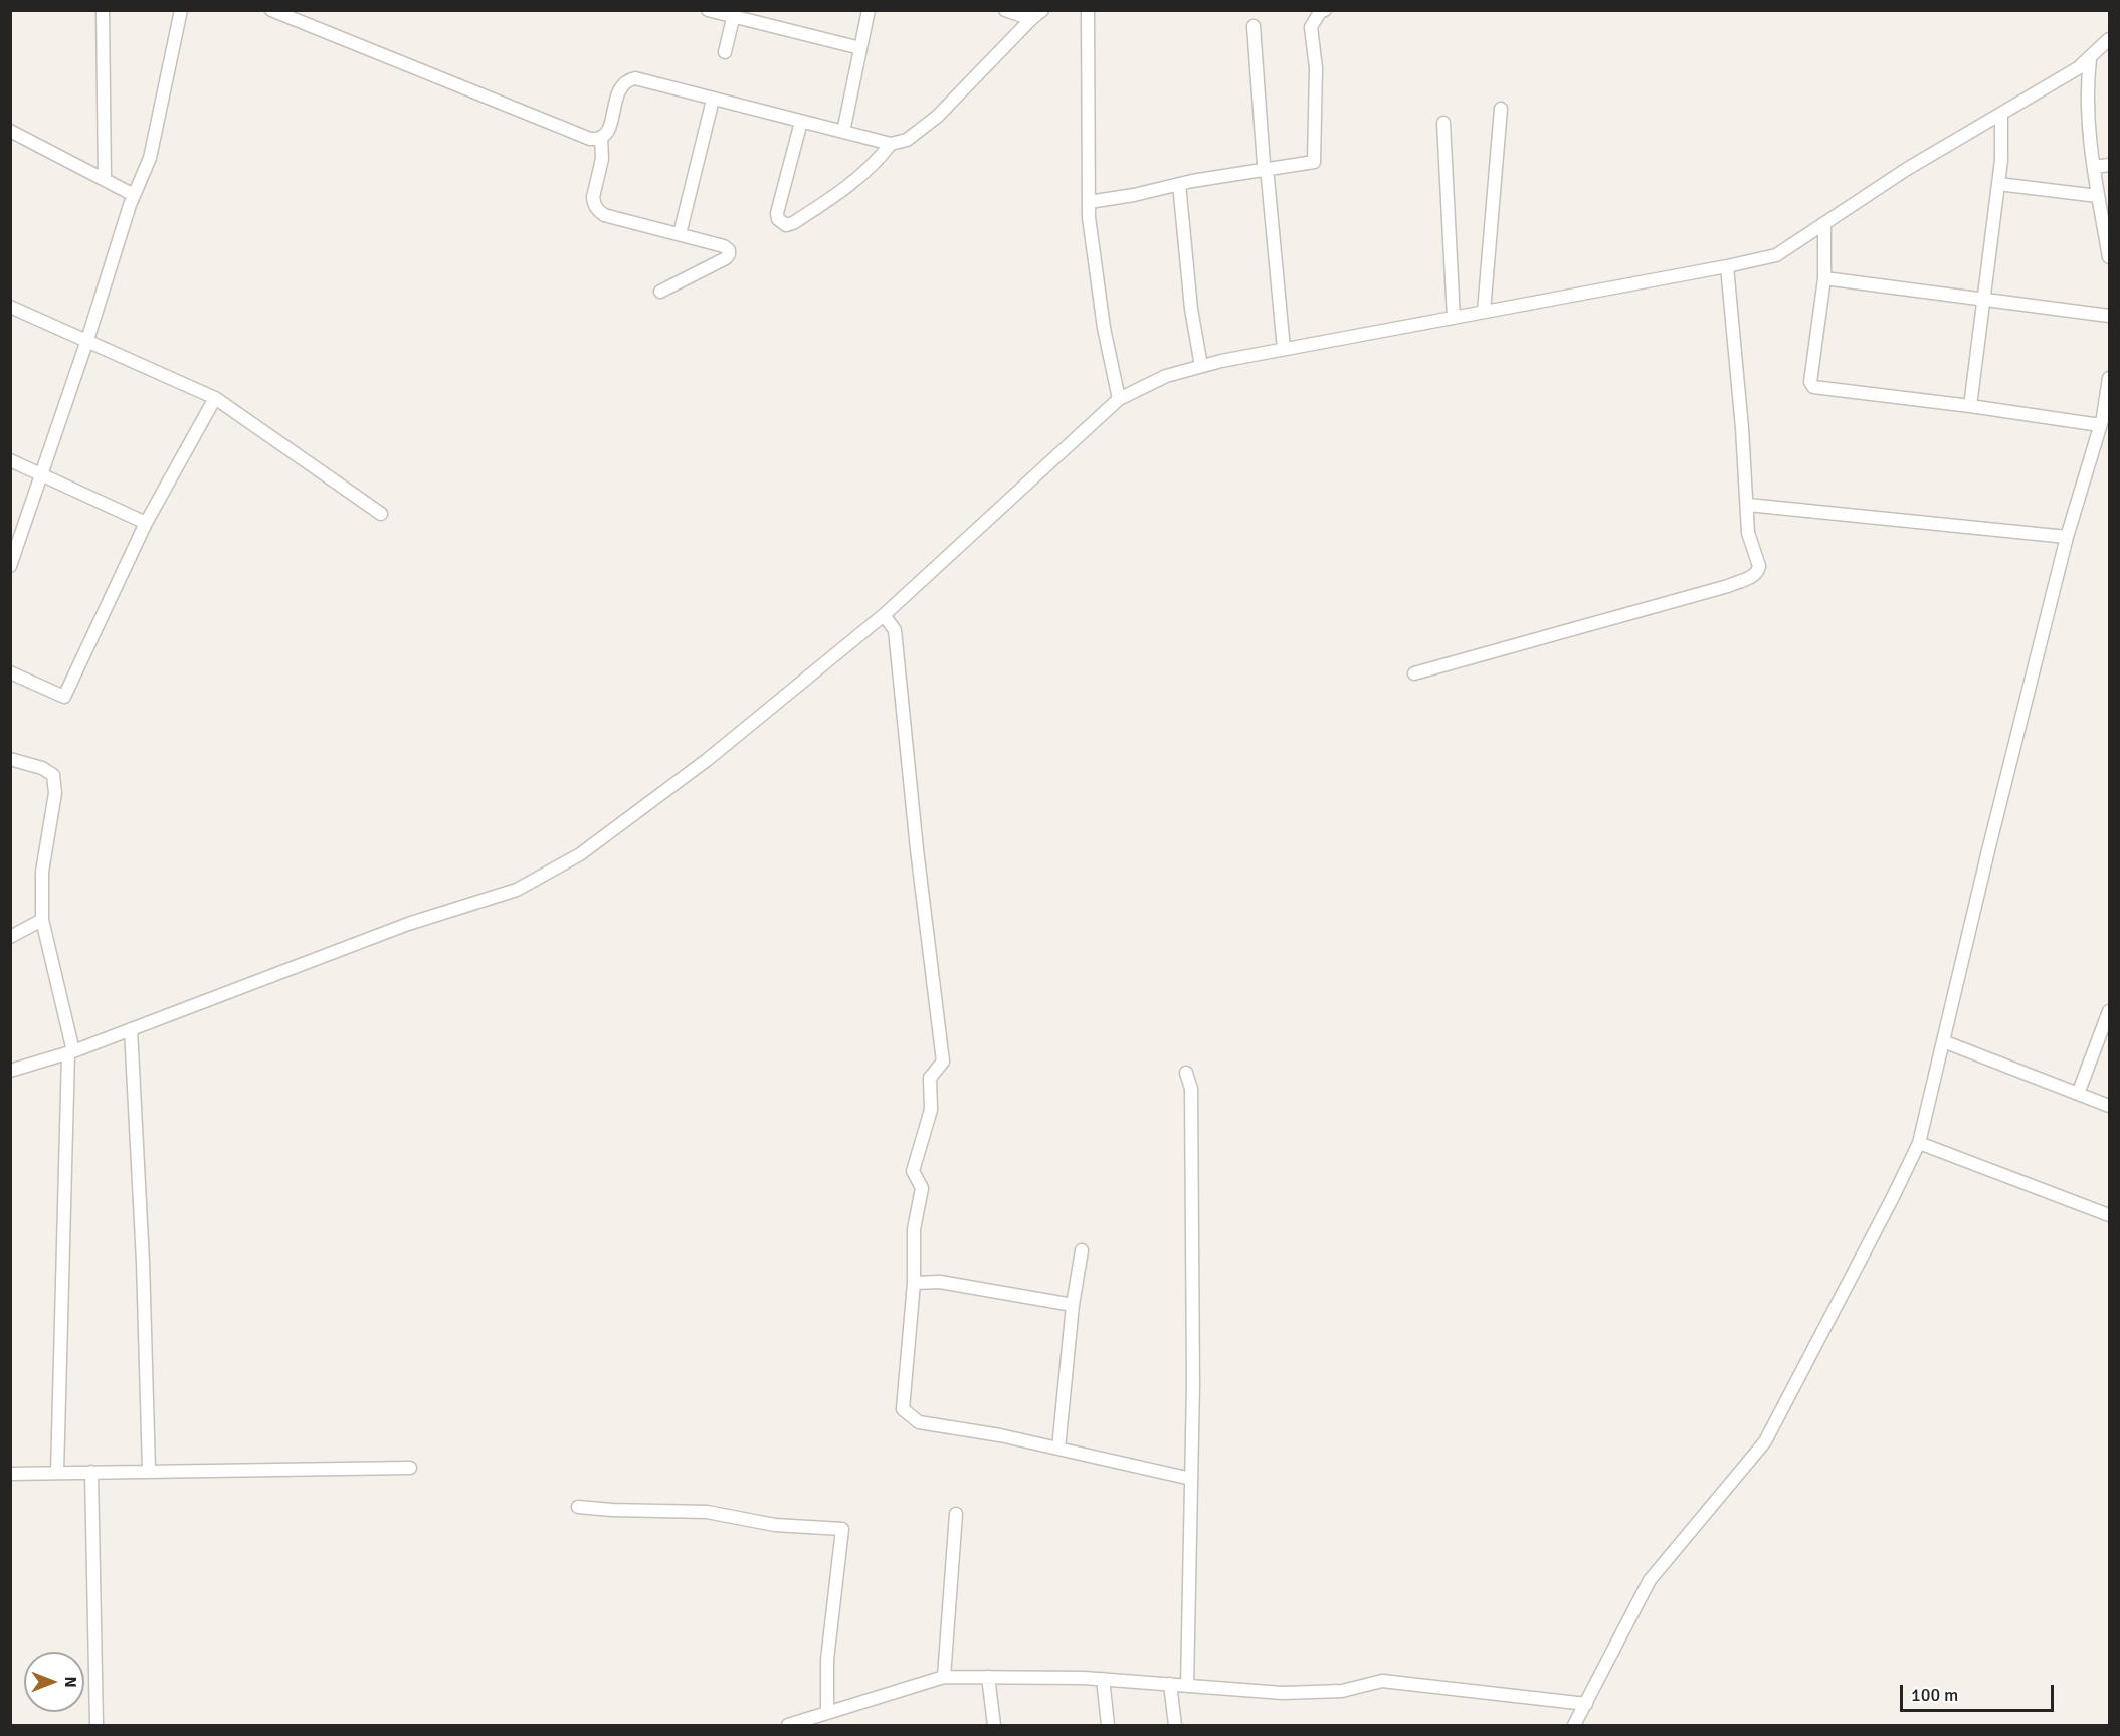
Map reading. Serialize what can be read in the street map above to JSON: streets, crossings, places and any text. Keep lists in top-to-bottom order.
{
  "scale_bar": "100 m",
  "north": "right"
}
